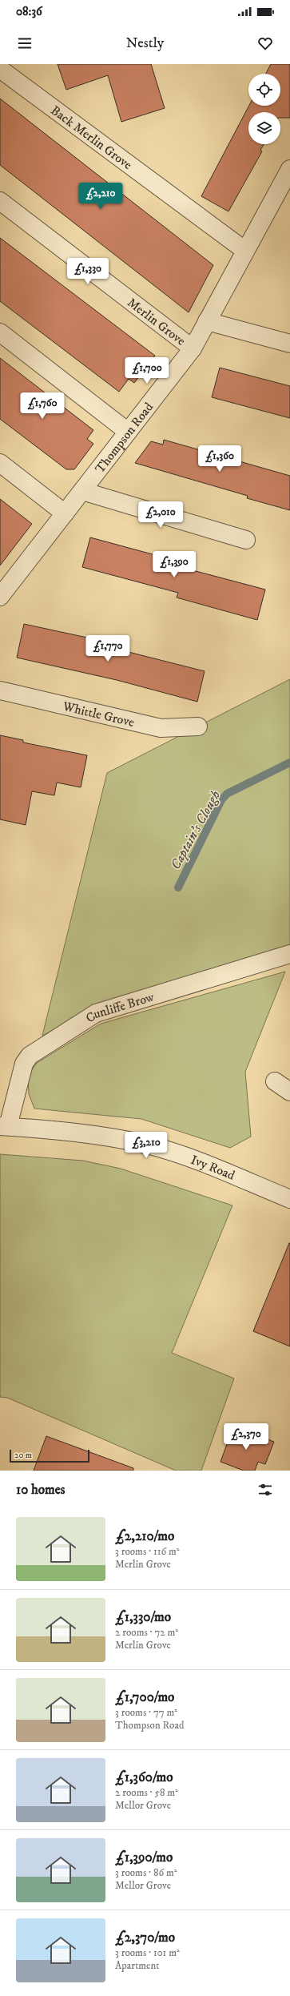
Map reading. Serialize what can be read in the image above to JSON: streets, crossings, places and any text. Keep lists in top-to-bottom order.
{
  "streets": {
    "street": [
      "Back Merlin Grove",
      "Merlin Grove",
      "Thompson Road",
      "Whittle Grove",
      "Cunliffe Brow",
      "Ivy Road"
    ]
  },
  "crossings": [
    ["Back Merlin Grove", "Thompson Road"],
    ["Merlin Grove", "Thompson Road"],
    ["Cunliffe Brow", "Ivy Road"]
  ],
  "water": ["Captain's Clough"],
  "scale_bar": "20 m",
  "page": {
    "status": "08:36",
    "header": "Nestly",
    "price": [
      "£2,210",
      "£1,330",
      "£1,700",
      "£1,760",
      "£1,360",
      "£2,010",
      "£1,390",
      "£1,770",
      "£3,210",
      "£2,370"
    ],
    "scale": "20 m",
    "heading": "10 homes",
    "list": [
      {
        "name": "£2,210/mo",
        "note": "3 rooms · 116 m² · Merlin Grove"
      },
      {
        "name": "£1,330/mo",
        "note": "2 rooms · 72 m² · Merlin Grove"
      },
      {
        "name": "£1,700/mo",
        "note": "3 rooms · 77 m² · Thompson Road"
      },
      {
        "name": "£1,360/mo",
        "note": "2 rooms · 58 m² · Mellor Grove"
      },
      {
        "name": "£1,390/mo",
        "note": "3 rooms · 86 m² · Mellor Grove"
      },
      {
        "name": "£2,370/mo",
        "note": "3 rooms · 101 m² · Apartment"
      }
    ]
  }
}
